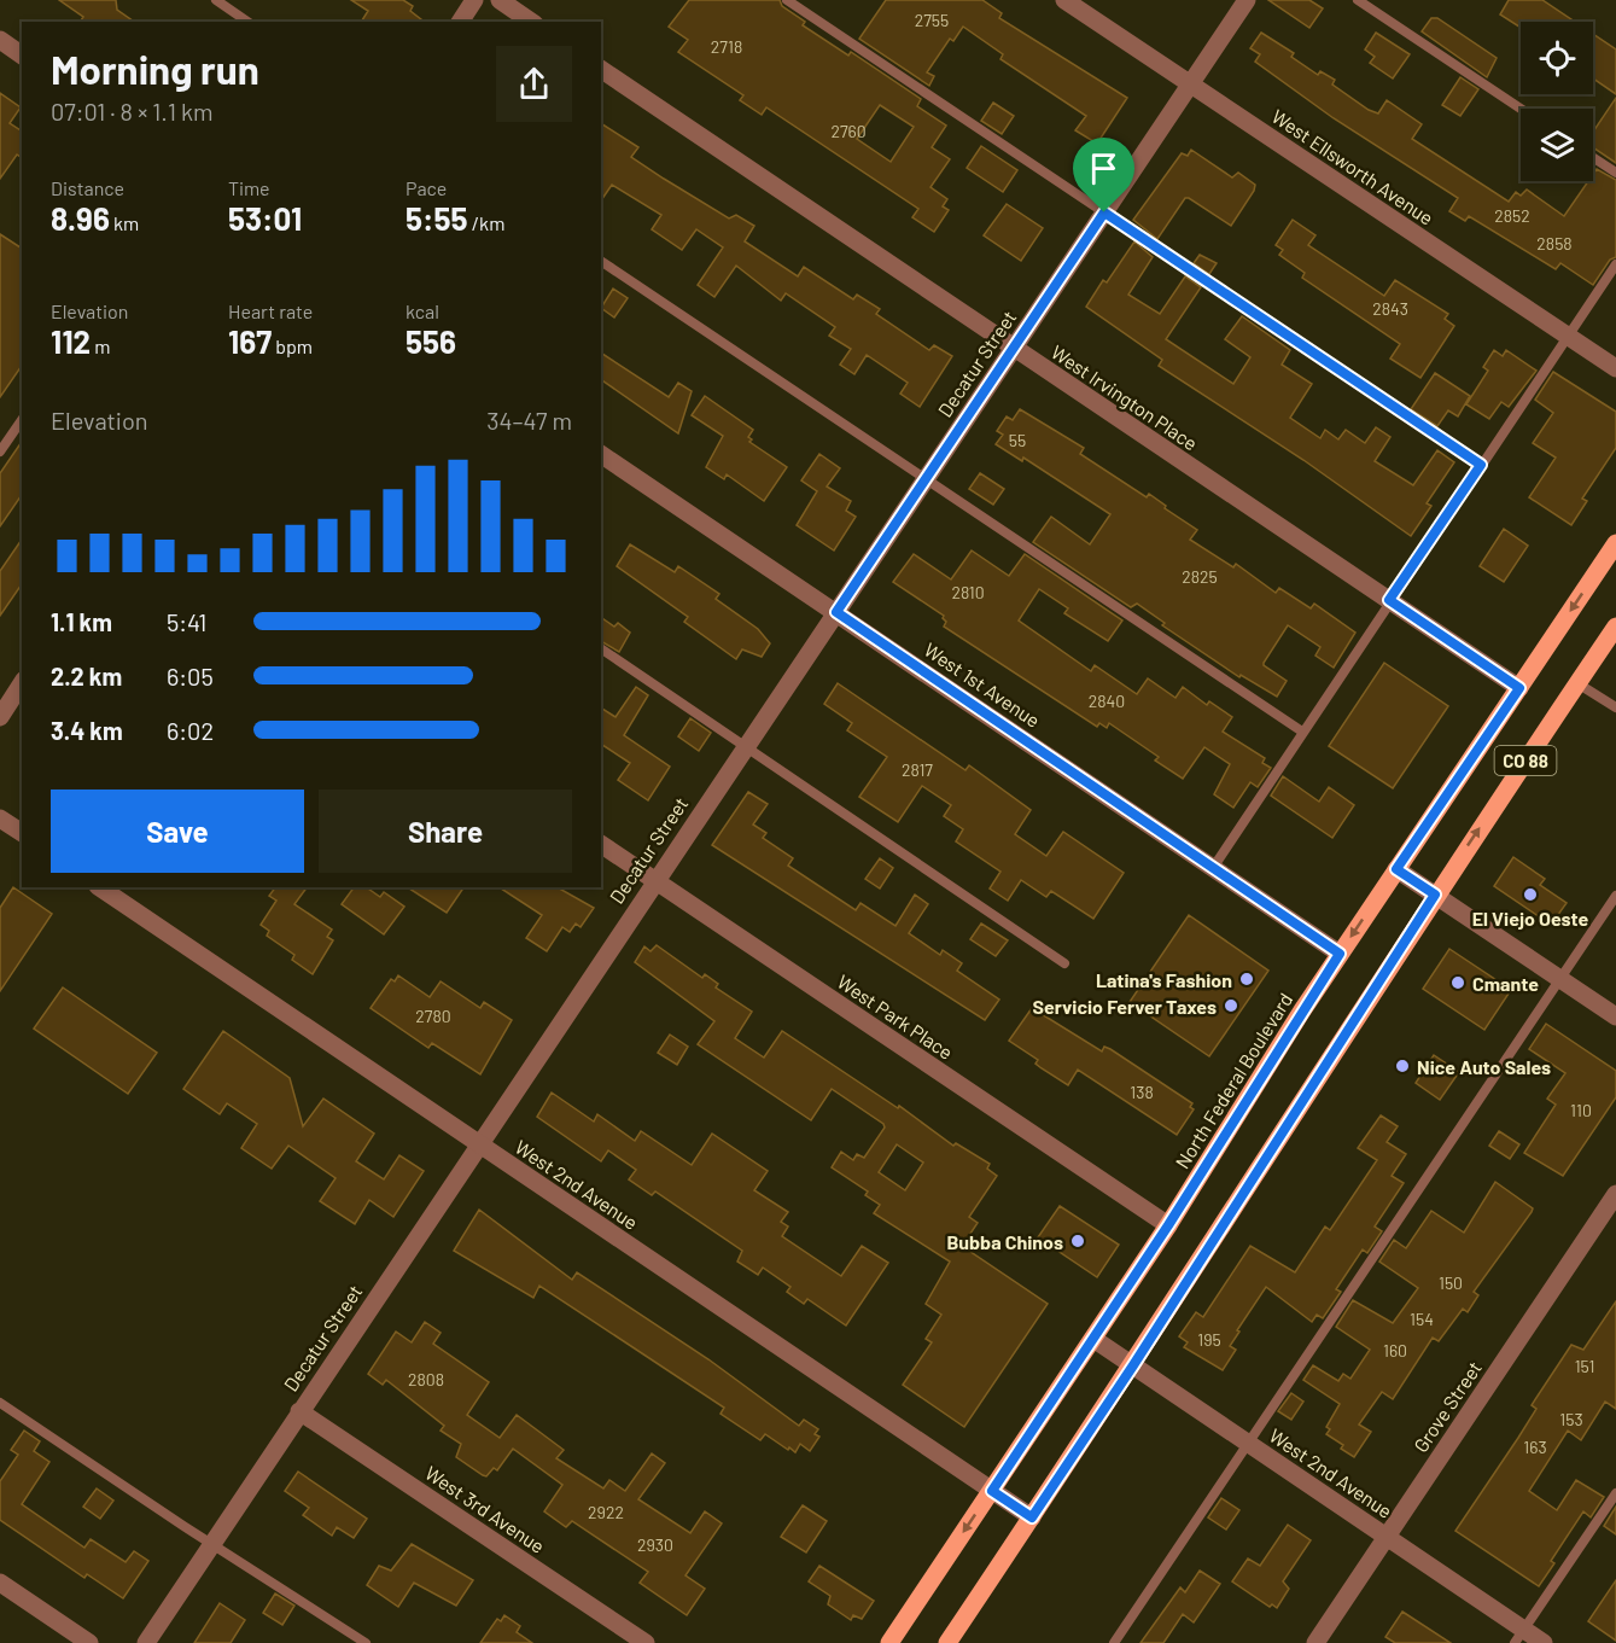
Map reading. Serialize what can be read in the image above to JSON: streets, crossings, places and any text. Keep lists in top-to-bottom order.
{
  "streets": {
    "main road": ["CO 88", "North Federal Boulevard"],
    "street": [
      "West Ellsworth Avenue",
      "Decatur Street",
      "West Irvington Place",
      "West 1st Avenue",
      "West Park Place",
      "West 2nd Avenue",
      "Grove Street",
      "West 3rd Avenue"
    ]
  },
  "crossings": [
    ["West Ellsworth Avenue", "Decatur Street"],
    ["Decatur Street", "West Irvington Place"],
    ["Decatur Street", "West 1st Avenue"],
    ["Decatur Street", "West Park Place"],
    ["Decatur Street", "West 2nd Avenue"],
    ["Decatur Street", "West 3rd Avenue"],
    ["West Irvington Place", "North Federal Boulevard"],
    ["West 1st Avenue", "North Federal Boulevard"],
    ["CO 88", "West 2nd Avenue"],
    ["West Park Place", "North Federal Boulevard"],
    ["North Federal Boulevard", "West 2nd Avenue"],
    ["West 2nd Avenue", "Grove Street"]
  ],
  "places": [
    "El Viejo Oeste",
    "Latina's Fashion",
    "Cmante",
    "Servicio Ferver Taxes",
    "Nice Auto Sales",
    "Bubba Chinos"
  ],
  "house_numbers": [
    "2755",
    "2718",
    "2760",
    "2852",
    "2858",
    "2843",
    "55",
    "2825",
    "2810",
    "2840",
    "2817",
    "2780",
    "138",
    "110",
    "150",
    "154",
    "195",
    "160",
    "151",
    "2808",
    "153",
    "163",
    "2922",
    "2930"
  ],
  "page": {
    "heading": ["Morning run", "07:01 · 8 × 1.1 km"],
    "stats": [
      ["Distance", "8.96 km"],
      ["Time", "53:01"],
      ["Pace", "5:55 /km"],
      ["Elevation", "112 m"],
      ["Heart rate", "167 bpm"],
      ["kcal", "556"]
    ],
    "chart": ["Elevation", "34–47 m"],
    "list": [
      {
        "name": "1.1 km",
        "note": "5:41"
      },
      {
        "name": "2.2 km",
        "note": "6:05"
      },
      {
        "name": "3.4 km",
        "note": "6:02"
      }
    ],
    "buttons": ["Save", "Share"]
  }
}
